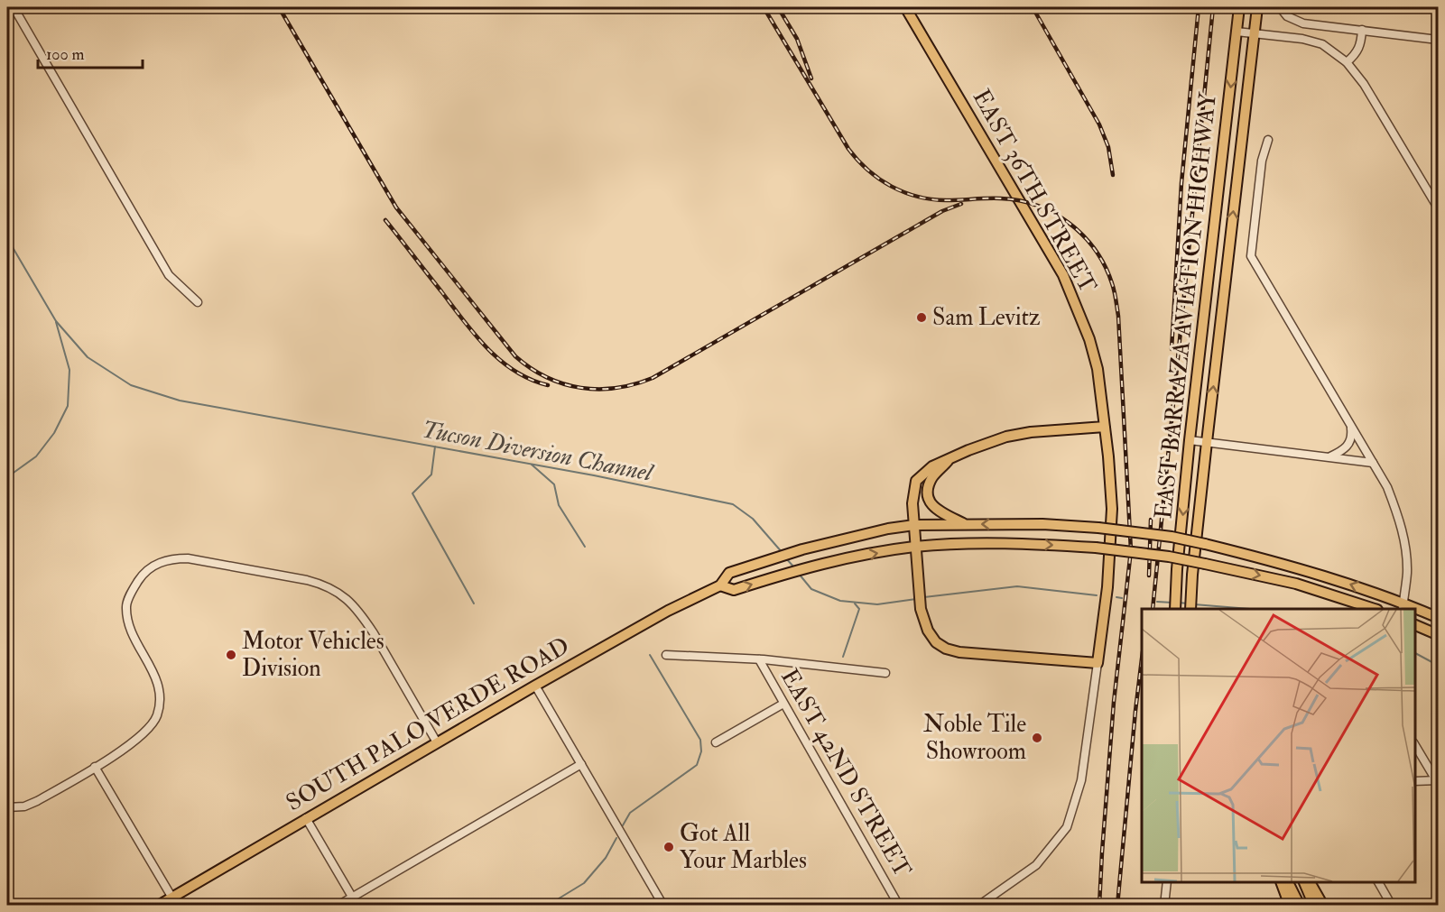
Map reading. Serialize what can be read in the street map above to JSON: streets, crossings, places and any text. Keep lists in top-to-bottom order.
{
  "streets": {
    "main road": ["EAST 36TH STREET", "EAST BARRAZA AVIATION HIGHWAY", "SOUTH PALO VERDE ROAD"],
    "street": ["EAST 42ND STREET"]
  },
  "water": ["Tucson Diversion Channel"],
  "places": [
    "Sam Levitz",
    "Motor Vehicles Division",
    "Noble Tile Showroom",
    "Got All Your Marbles"
  ],
  "scale_bar": "100 m"
}
